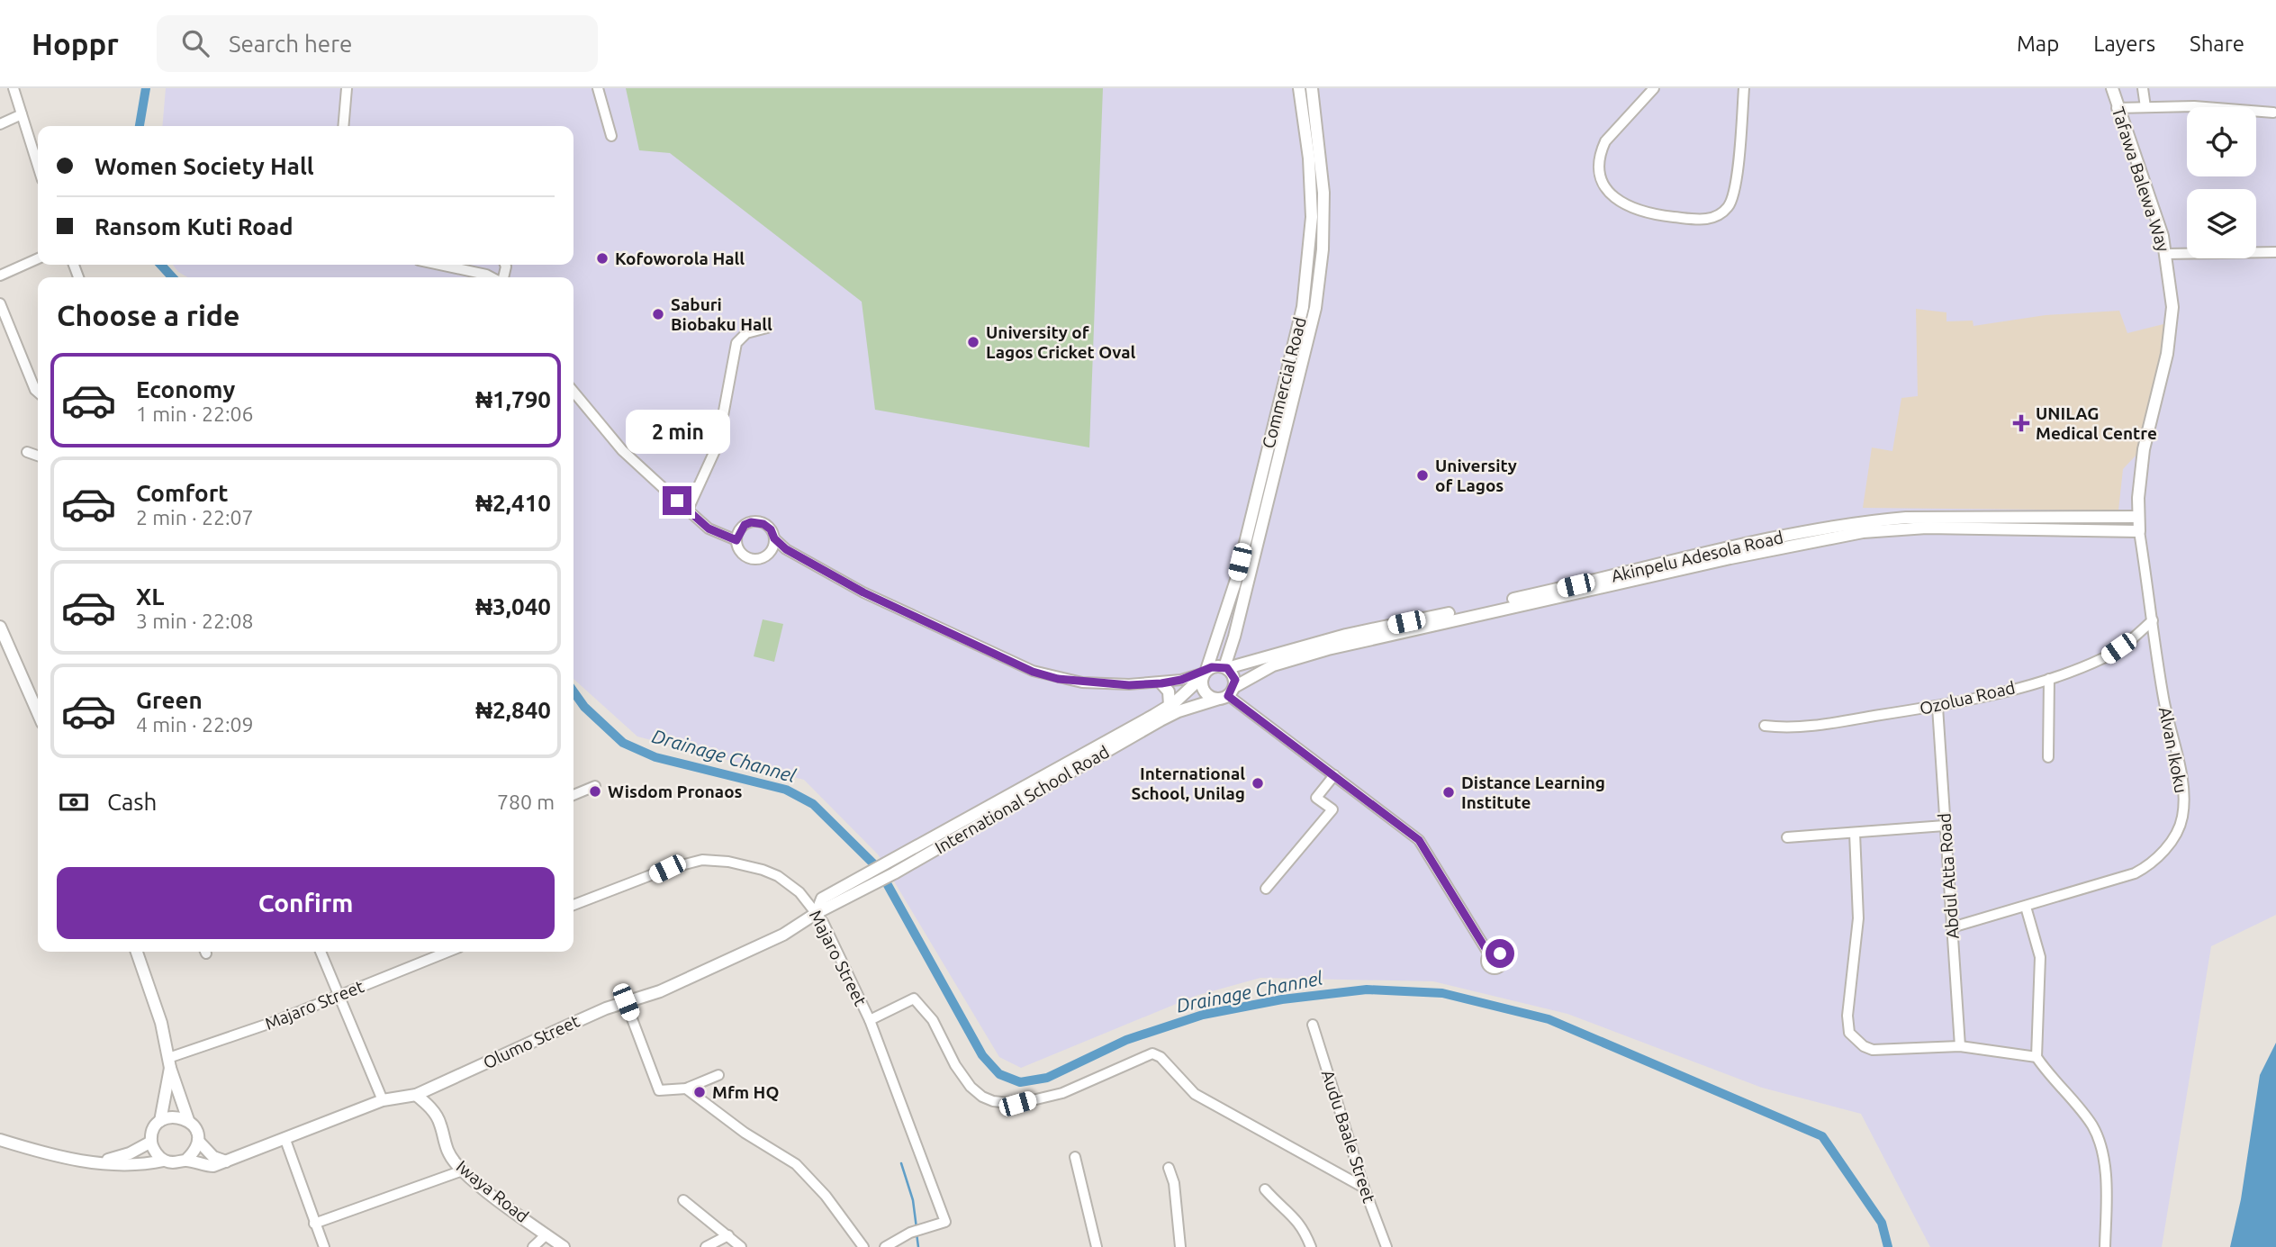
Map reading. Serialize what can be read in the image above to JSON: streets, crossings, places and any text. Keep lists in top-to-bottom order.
{
  "streets": {
    "street": [
      "Tafawa Balewa Way",
      "Commercial Road",
      "Akinpelu Adesola Road",
      "Ozolua Road",
      "Alvan Ikoku",
      "International School Road",
      "Abdul Atta Road",
      "Majaro Street",
      "Olumo Street",
      "Audu Baale Street",
      "Iwaya Road"
    ]
  },
  "crossings": [
    ["Tafawa Balewa Way", "Akinpelu Adesola Road"],
    ["Tafawa Balewa Way", "Alvan Ikoku"],
    ["Commercial Road", "Akinpelu Adesola Road"],
    ["Commercial Road", "International School Road"],
    ["Akinpelu Adesola Road", "Alvan Ikoku"],
    ["Akinpelu Adesola Road", "International School Road"],
    ["Ozolua Road", "Alvan Ikoku"],
    ["Ozolua Road", "Abdul Atta Road"],
    ["Alvan Ikoku", "Abdul Atta Road"],
    ["International School Road", "Majaro Street"],
    ["International School Road", "Olumo Street"],
    ["Majaro Street", "Olumo Street"],
    ["Olumo Street", "Iwaya Road"]
  ],
  "water": ["Drainage Channel"],
  "places": {
    "other": [
      "Kofoworola Hall",
      "Saburi Biobaku Hall",
      "University of Lagos Cricket Oval",
      "University of Lagos",
      "International School, Unilag",
      "Wisdom Pronaos",
      "Distance Learning Institute",
      "Mfm HQ"
    ],
    "health": ["UNILAG Medical Centre"]
  },
  "page": {
    "header": "Hoppr",
    "search": "Search here",
    "nav": ["Map", "Layers", "Share"],
    "banner": ["Women Society Hall", "Ransom Kuti Road"],
    "heading": "Choose a ride",
    "list": [
      {
        "name": "Economy",
        "note": "1 min · 22:06",
        "value": "₦1,790"
      },
      {
        "name": "Comfort",
        "note": "2 min · 22:07",
        "value": "₦2,410"
      },
      {
        "name": "XL",
        "note": "3 min · 22:08",
        "value": "₦3,040"
      },
      {
        "name": "Green",
        "note": "4 min · 22:09",
        "value": "₦2,840"
      }
    ],
    "bubble": "2 min",
    "pay": ["Cash", "780 m"],
    "buttons": "Confirm"
  }
}
